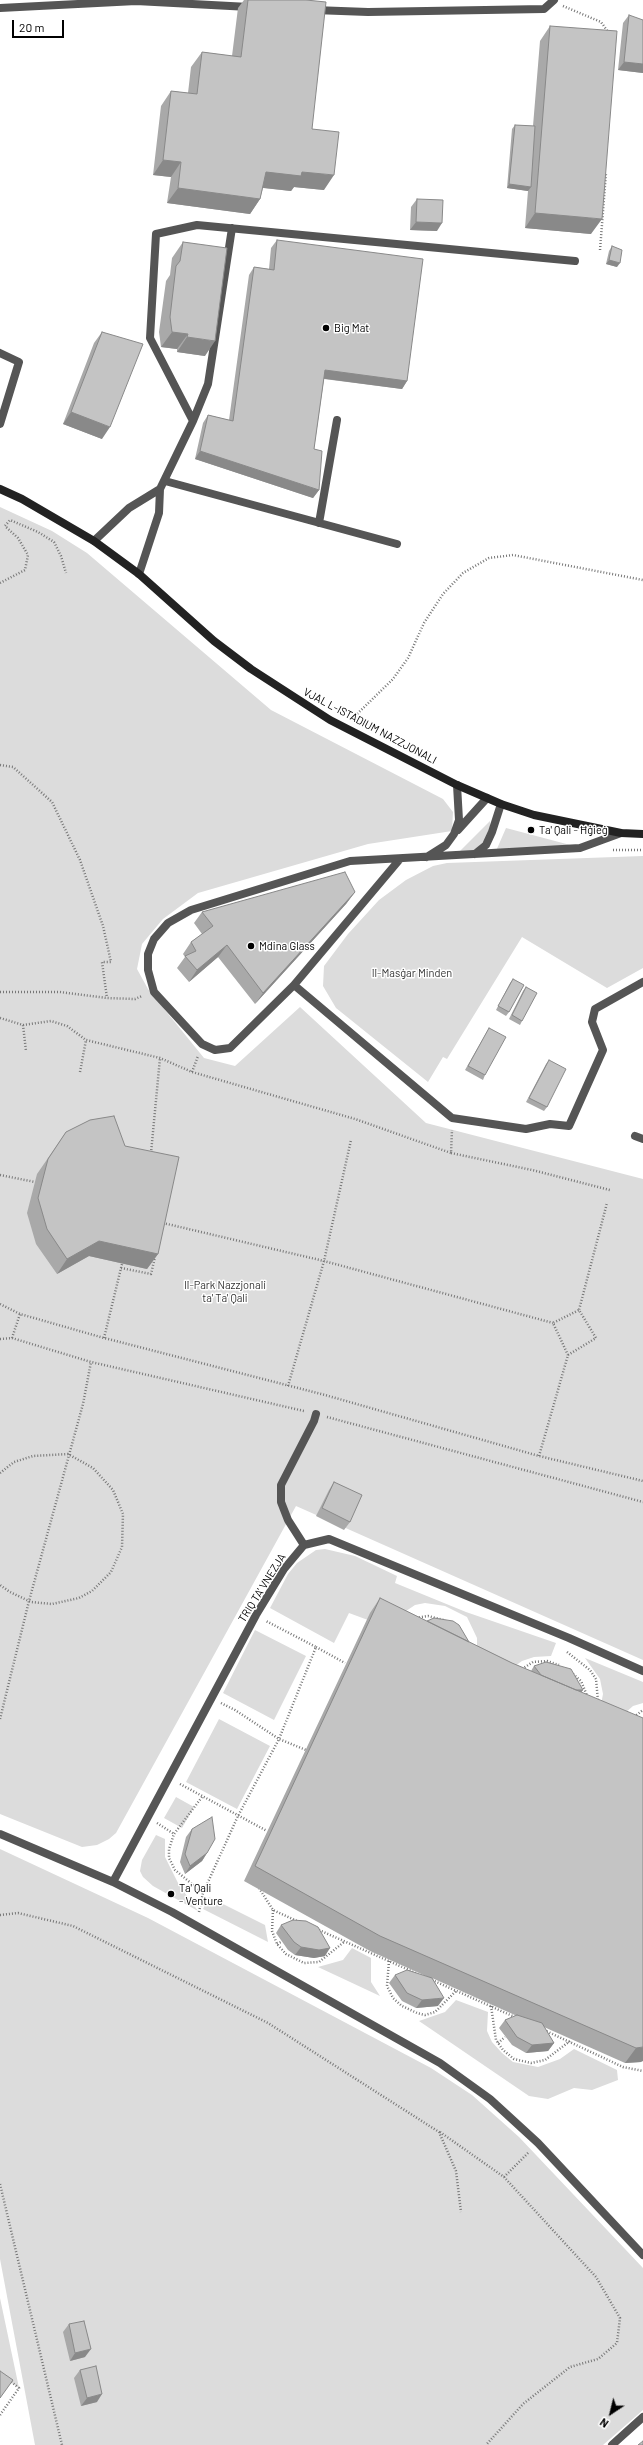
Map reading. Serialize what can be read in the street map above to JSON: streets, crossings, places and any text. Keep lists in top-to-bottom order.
{
  "streets": {
    "main road": ["VJAL L-ISTADIUM NAZZJONALI"],
    "street": ["TRIQ TA' VNEZJA"]
  },
  "parks": ["Il-Masġar Minden", "Il-Park Nazzjonali ta' Ta' Qali"],
  "places": [
    "Big Mat",
    "Ta' Qali - Ħġieġ",
    "Mdina Glass",
    "Ta' Qali - Venture"
  ],
  "scale_bar": "20 m",
  "north": "bottom left"
}
